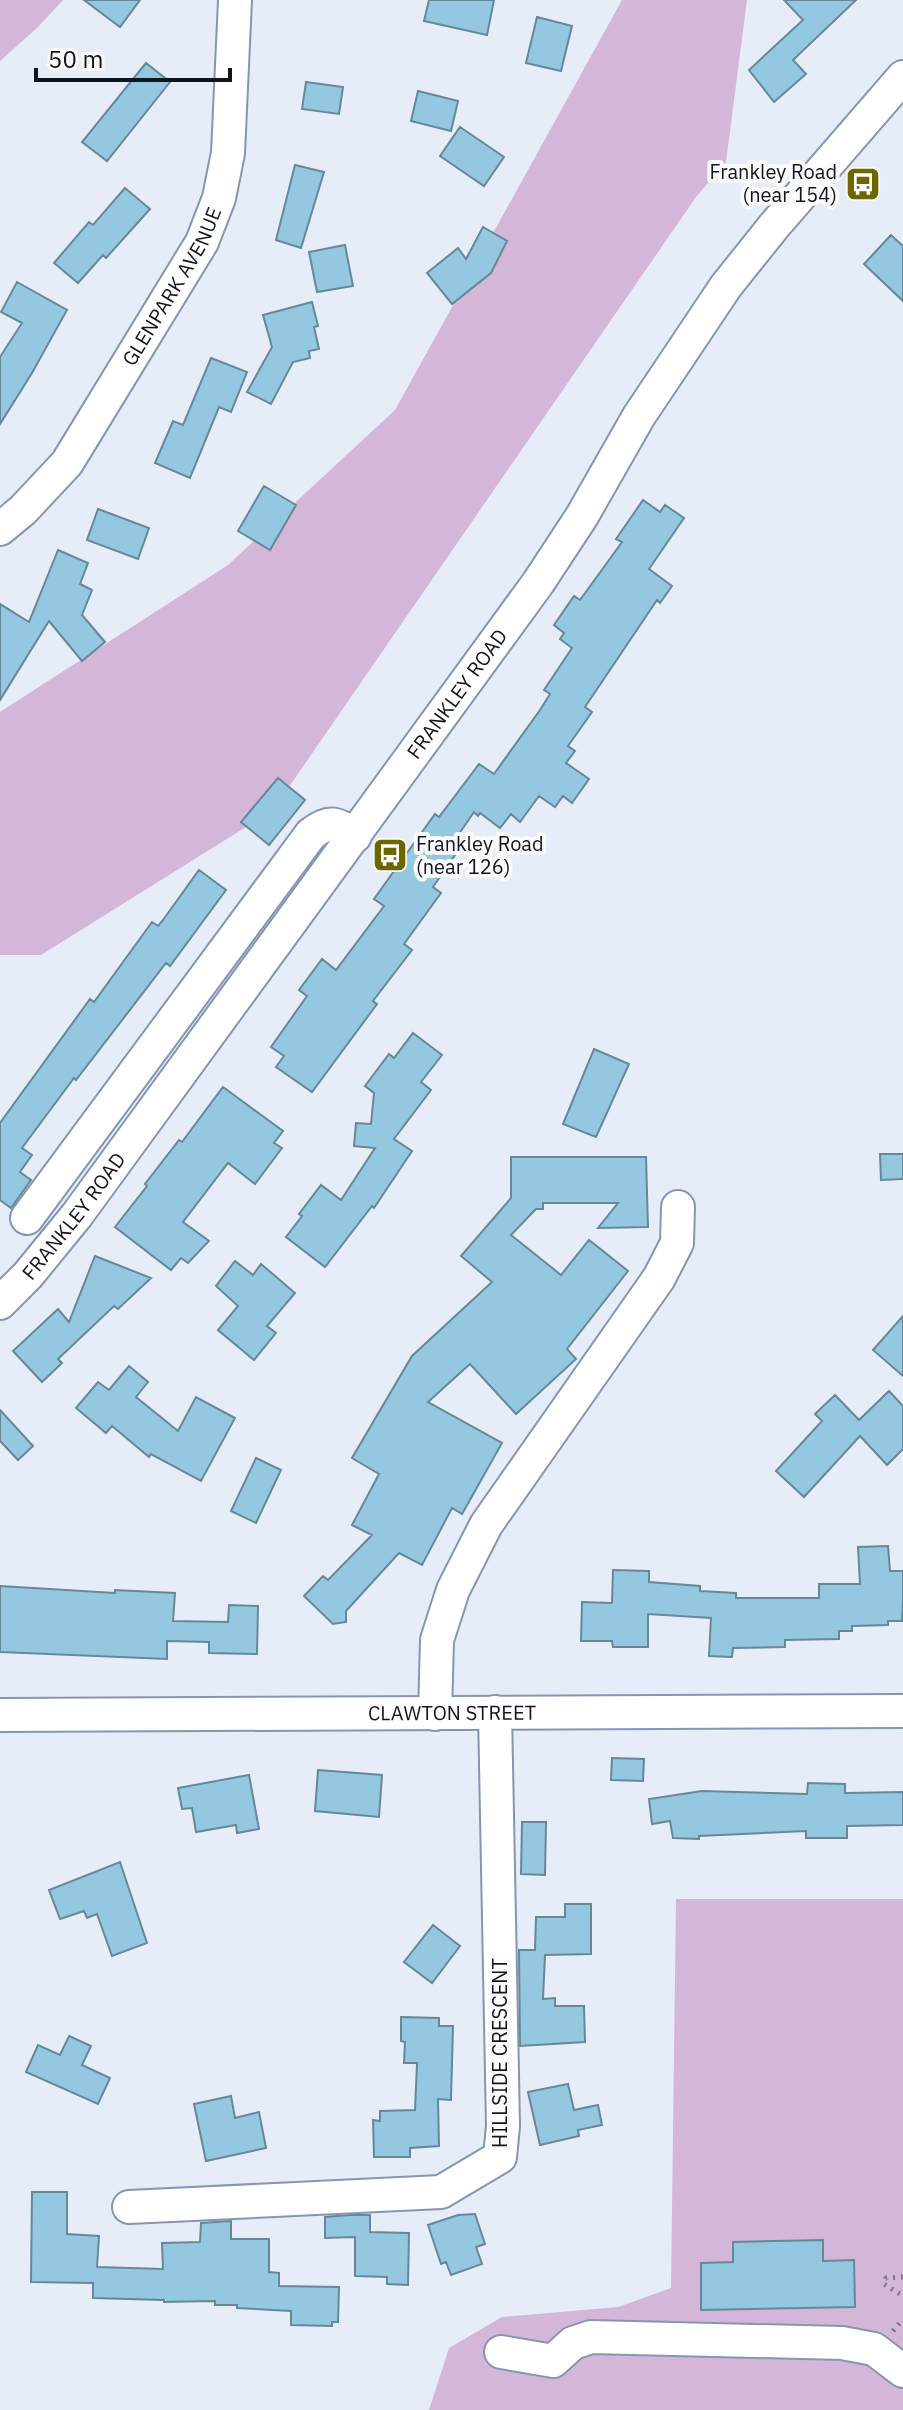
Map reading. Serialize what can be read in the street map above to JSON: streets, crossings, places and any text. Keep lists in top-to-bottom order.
{
  "streets": {
    "street": [
      "GLENPARK AVENUE",
      "FRANKLEY ROAD",
      "CLAWTON STREET",
      "HILLSIDE CRESCENT"
    ]
  },
  "crossings": [
    ["CLAWTON STREET", "HILLSIDE CRESCENT"]
  ],
  "places": {
    "bus stop": ["Frankley Road (near 154)", "Frankley Road (near 126)"]
  },
  "scale_bar": "50 m"
}
